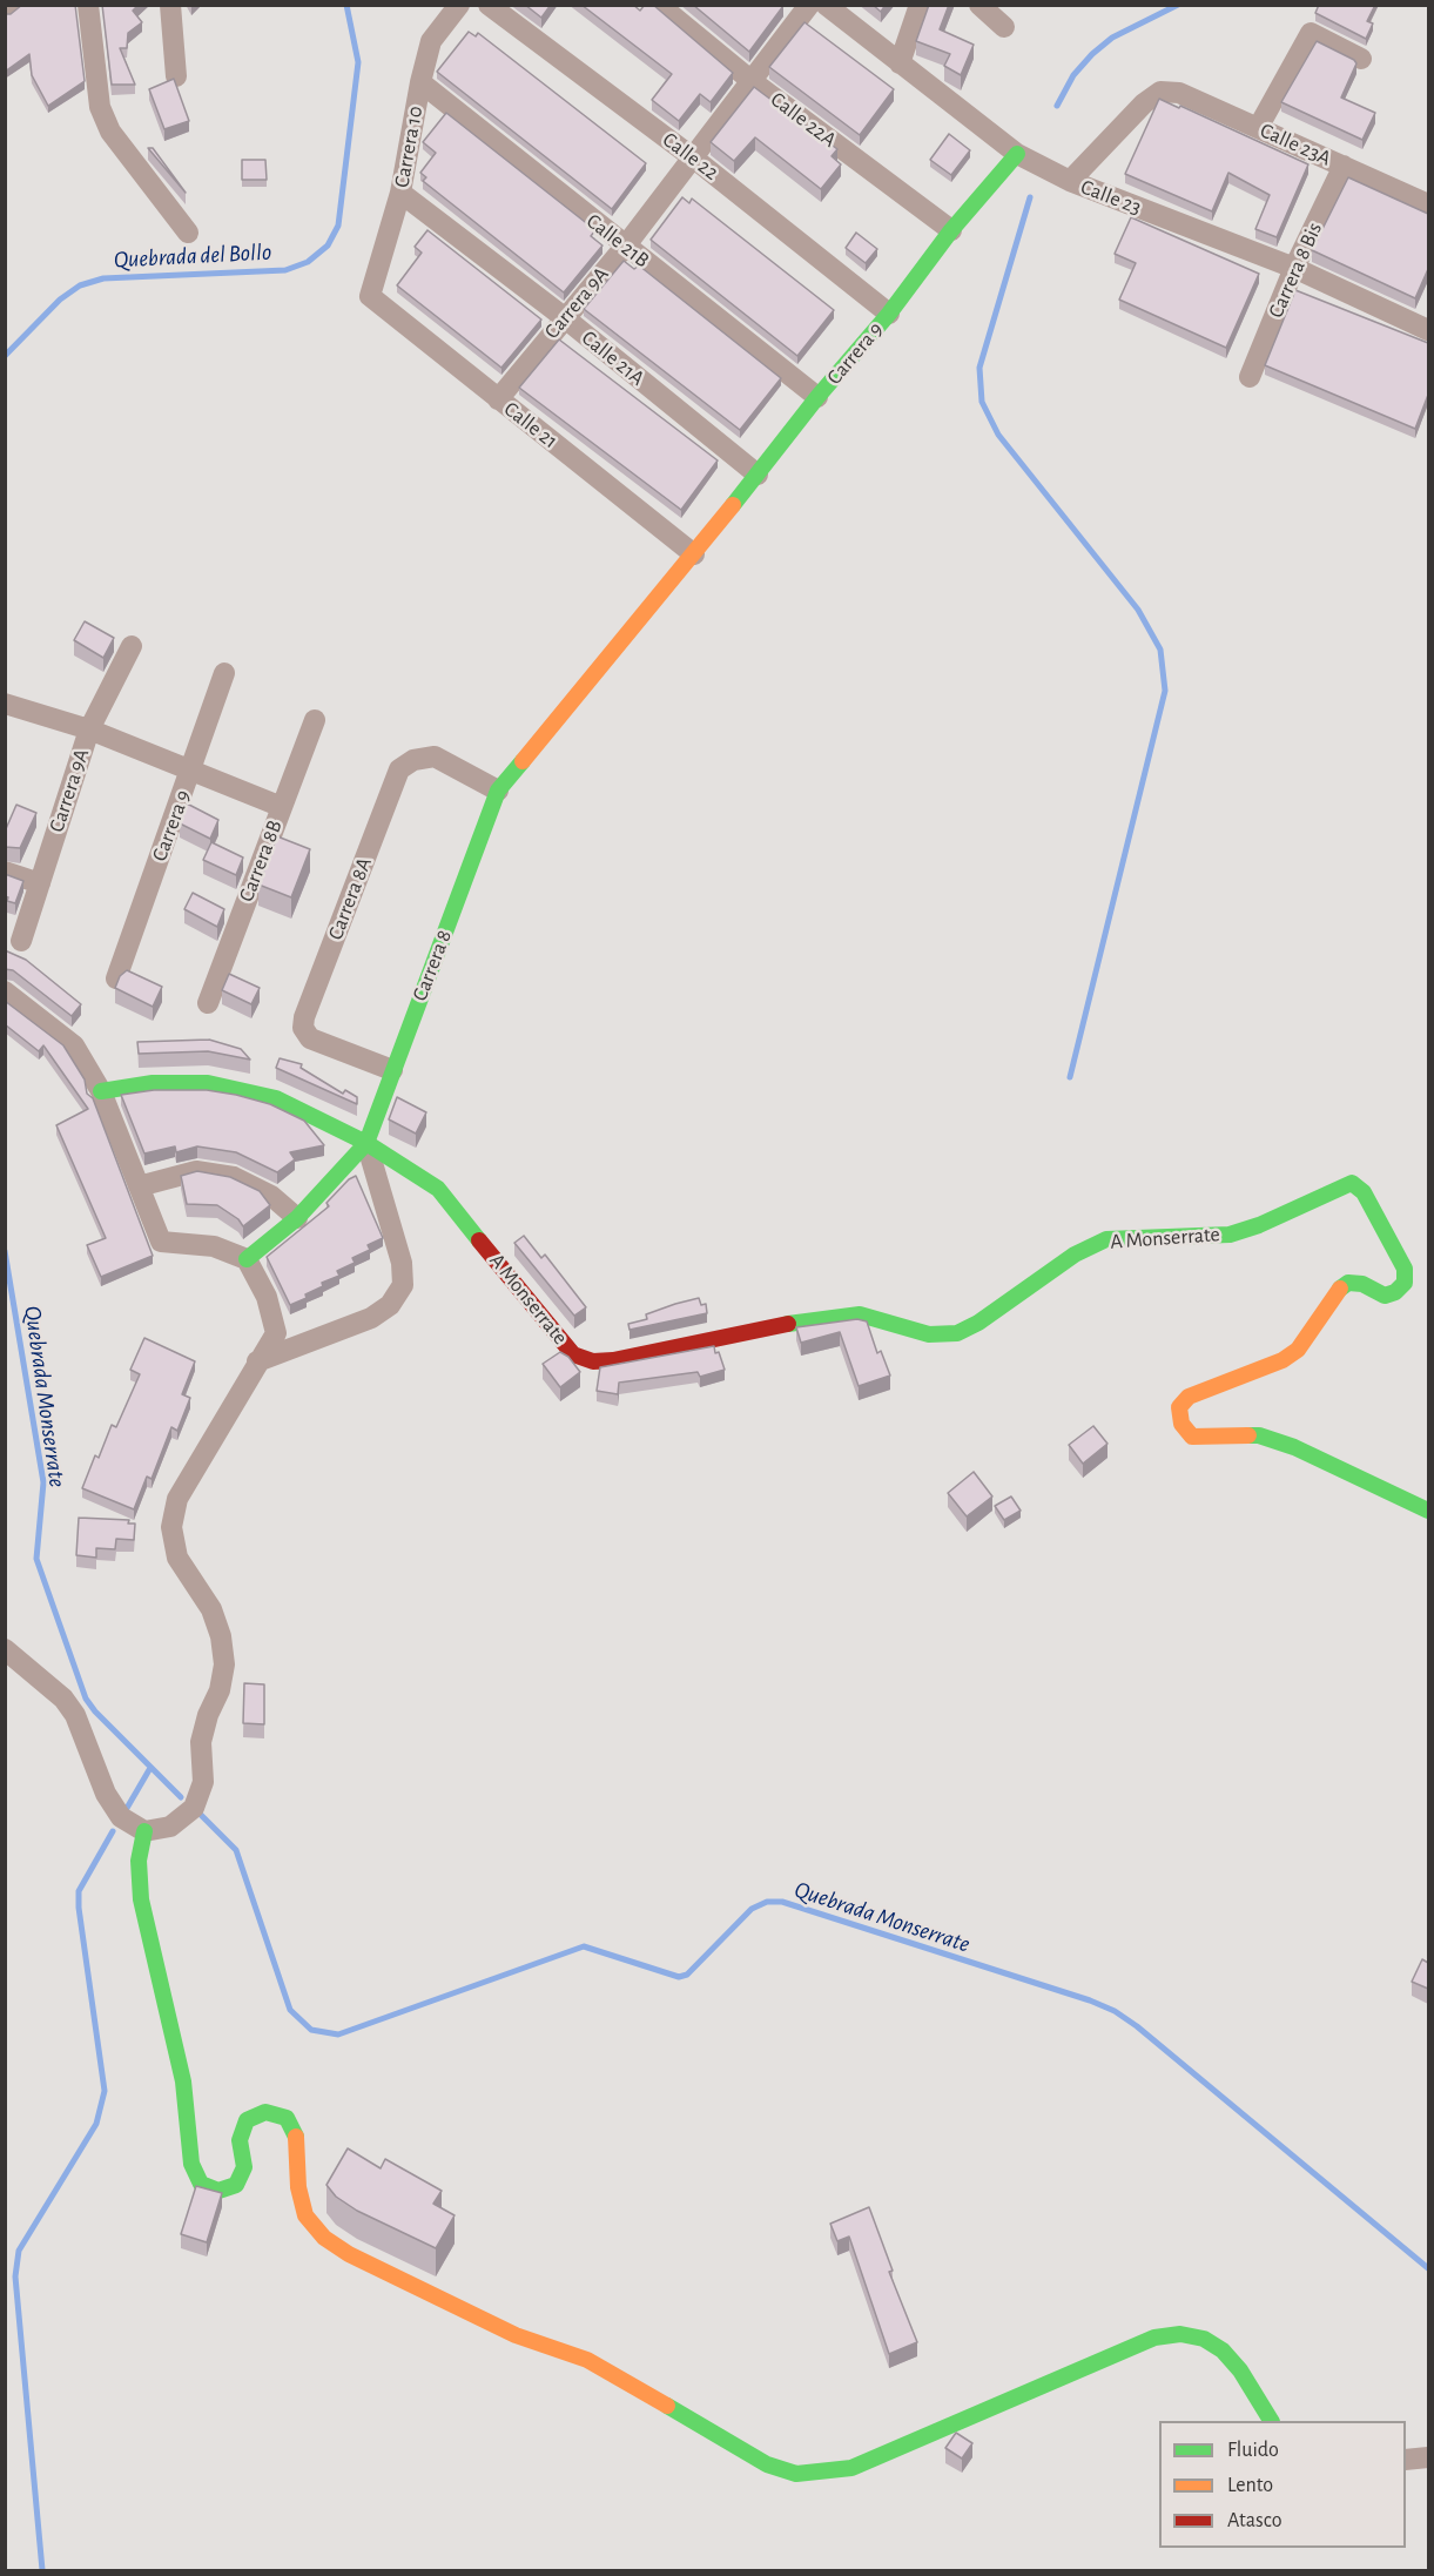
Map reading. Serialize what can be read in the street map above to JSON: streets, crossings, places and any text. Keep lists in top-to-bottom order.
{
  "streets": {
    "street": [
      "Calle 22A",
      "Calle 23A",
      "Carrera 10",
      "Calle 22",
      "Calle 23",
      "Calle 21B",
      "Carrera 8 Bis",
      "Carrera 9A",
      "Carrera 9",
      "Calle 21A",
      "Calle 21",
      "Carrera 8B",
      "Carrera 8A",
      "Carrera 8",
      "A Monserrate"
    ]
  },
  "crossings": [
    ["Calle 22A", "Carrera 9A"],
    ["Calle 22A", "Carrera 9"],
    ["Calle 23A", "Calle 23"],
    ["Calle 23A", "Carrera 8 Bis"],
    ["Carrera 10", "Calle 21B"],
    ["Carrera 10", "Calle 21A"],
    ["Carrera 10", "Calle 21"],
    ["Calle 22", "Carrera 9A"],
    ["Calle 22", "Carrera 9"],
    ["Calle 23", "Carrera 8 Bis"],
    ["Calle 23", "Carrera 9"],
    ["Calle 21B", "Carrera 9A"],
    ["Calle 21B", "Carrera 9"],
    ["Carrera 9A", "Calle 21A"],
    ["Carrera 9A", "Calle 21"],
    ["Carrera 9", "Calle 21A"],
    ["Carrera 9", "Calle 21"],
    ["Carrera 9", "Carrera 8"],
    ["Calle 21", "Carrera 8"],
    ["Carrera 8A", "Carrera 8"],
    ["Carrera 8", "A Monserrate"]
  ],
  "water": ["Quebrada del Bollo", "Quebrada Monserrate"],
  "legend": ["Fluido", "Lento", "Atasco"]
}
